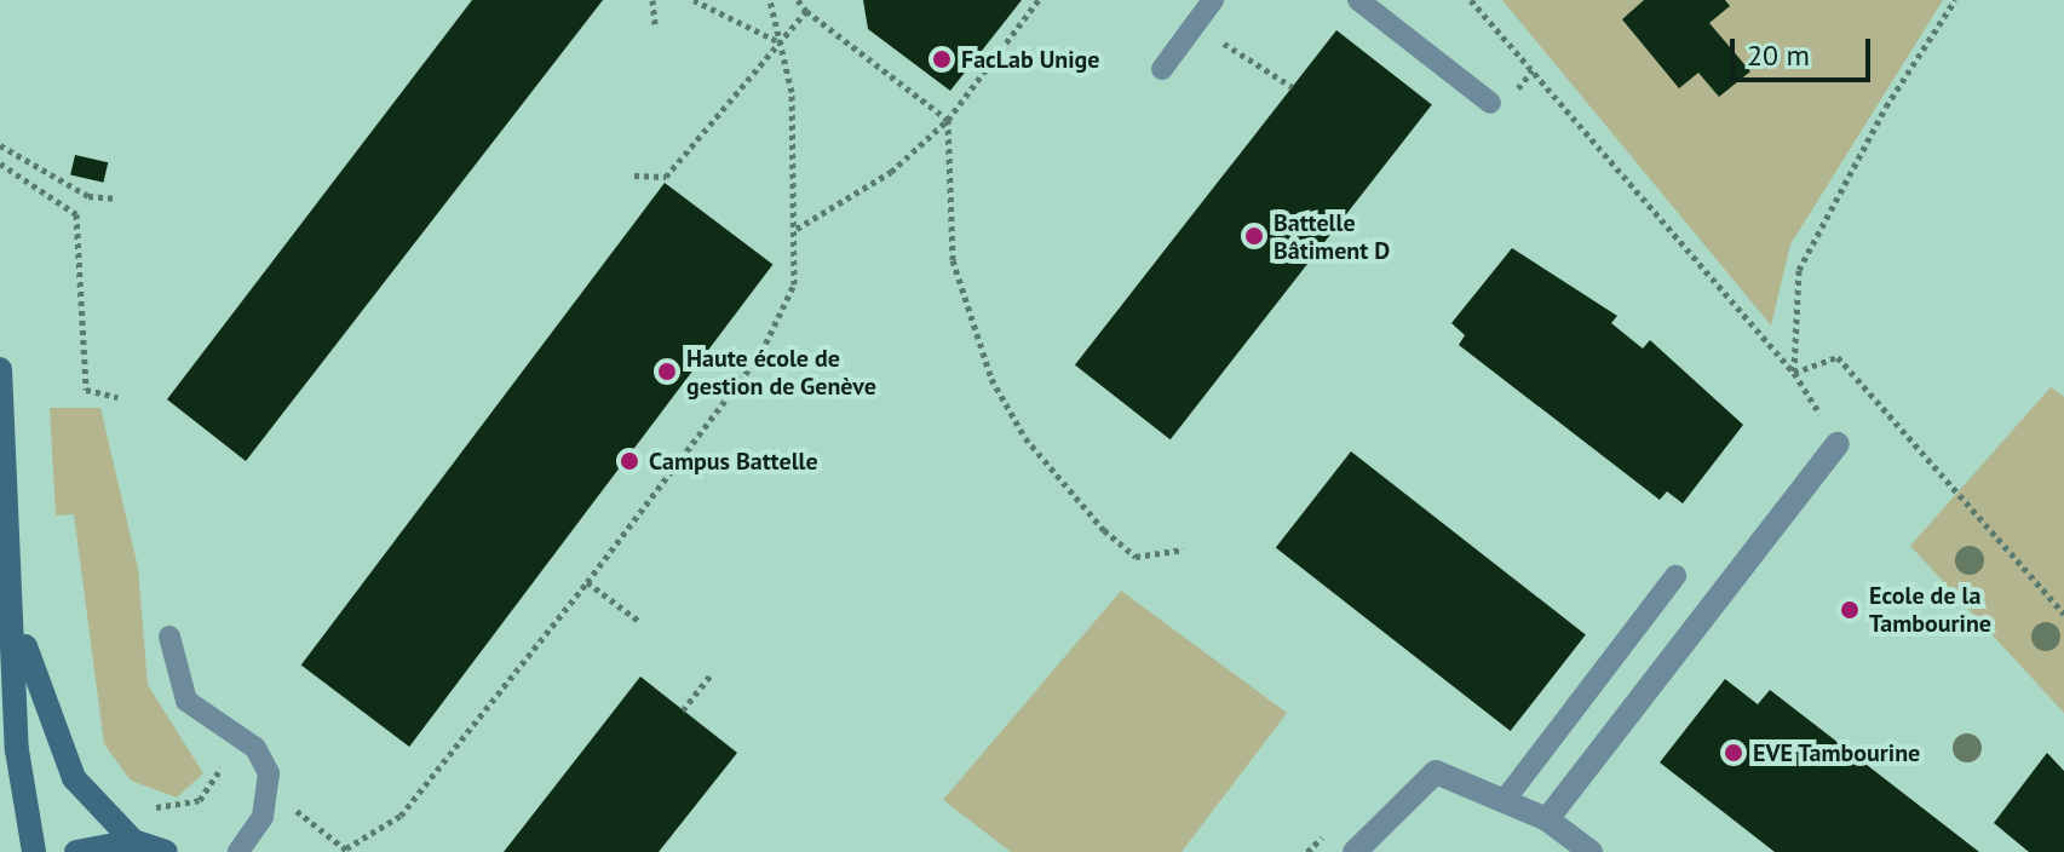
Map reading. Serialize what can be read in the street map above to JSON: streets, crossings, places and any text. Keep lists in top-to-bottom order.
{
  "places": [
    "FacLab Unige",
    "Battelle Bâtiment D",
    "Haute école de gestion de Genève",
    "Campus Battelle",
    "Ecole de la Tambourine",
    "EVE Tambourine"
  ],
  "scale_bar": "20 m"
}
